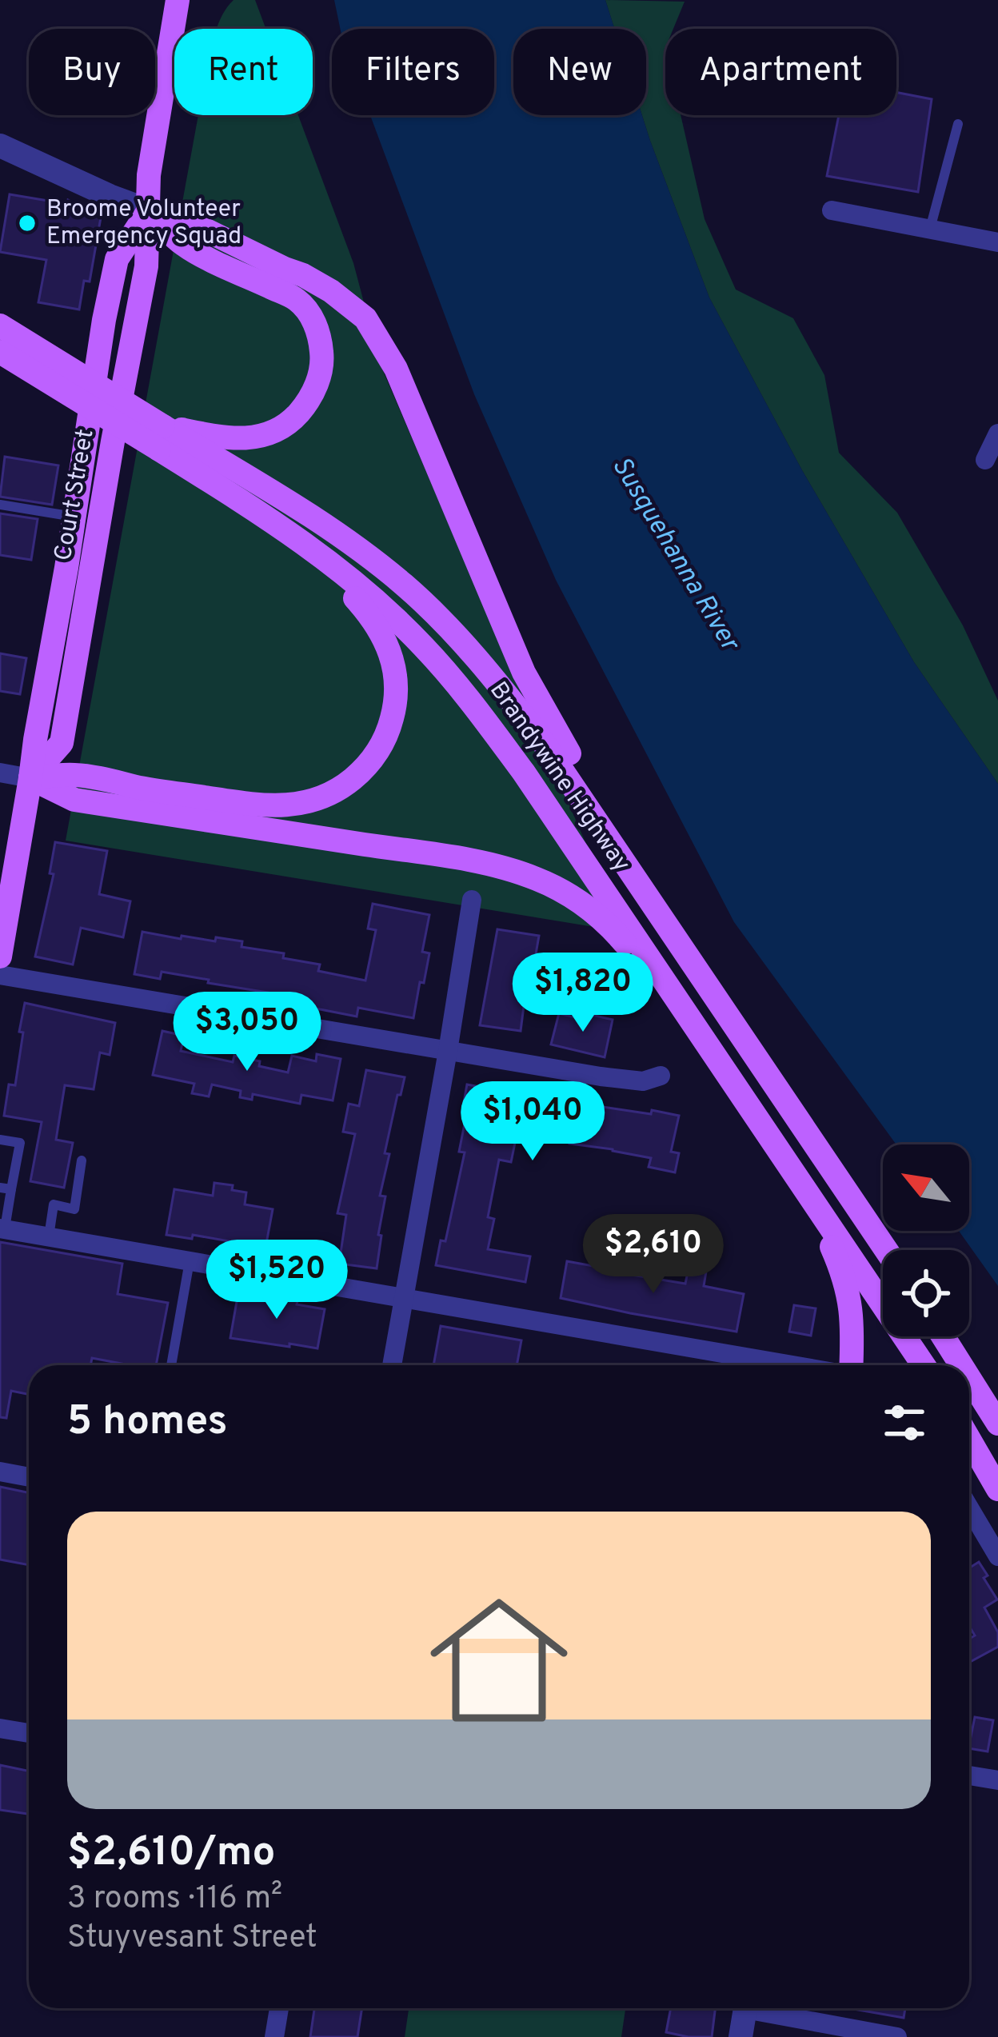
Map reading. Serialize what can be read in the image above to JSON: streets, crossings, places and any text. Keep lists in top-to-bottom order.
{
  "streets": {
    "main road": ["Court Street", "Brandywine Highway"]
  },
  "water": ["Susquehanna River"],
  "places": ["Broome Volunteer Emergency Squad"],
  "north": "top left",
  "page": {
    "chip": [
      "Buy",
      "Rent",
      "Filters",
      "New",
      "Apartment"
    ],
    "price": [
      "$1,820",
      "$3,050",
      "$1,040",
      "$2,610",
      "$1,520"
    ],
    "heading": "5 homes",
    "list": [
      {
        "name": "$2,610/mo",
        "note": "3 rooms · 116 m² · Stuyvesant Street"
      }
    ]
  }
}
